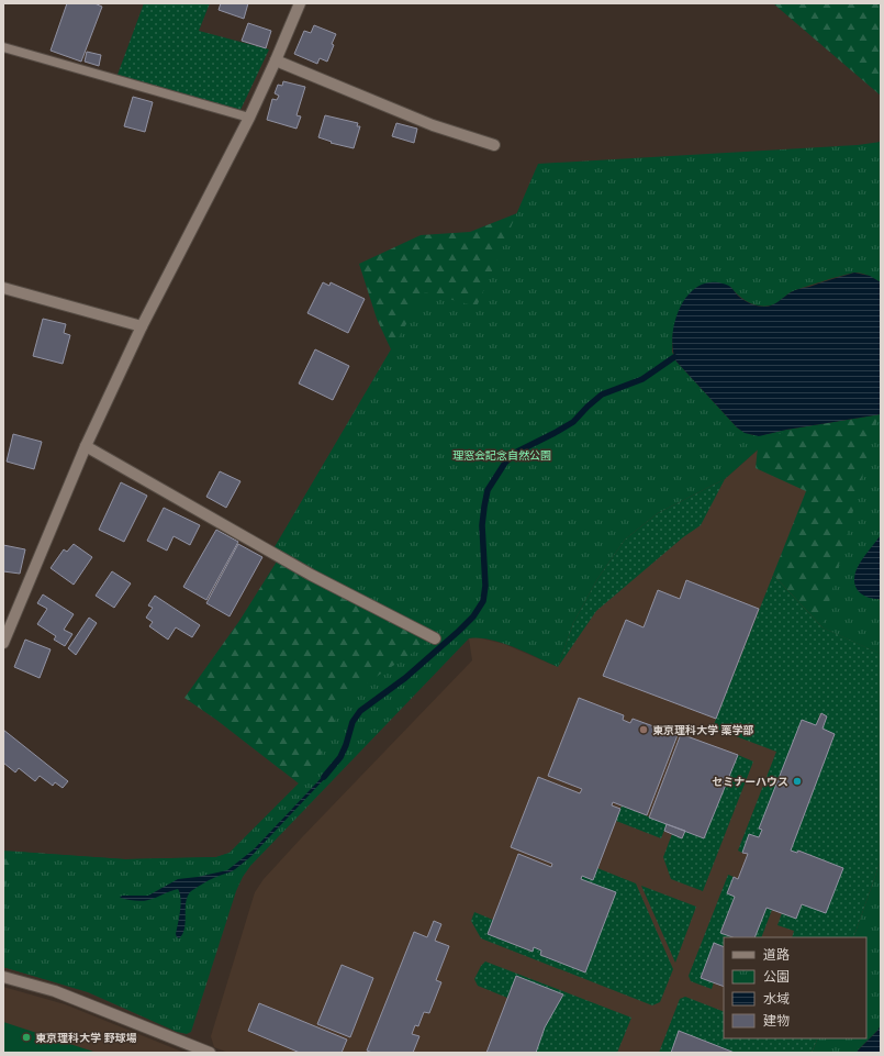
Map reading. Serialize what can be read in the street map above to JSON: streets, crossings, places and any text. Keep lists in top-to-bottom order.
{
  "parks": ["理窓会記念自然公園"],
  "places": ["東京理科大学 薬学部", "セミナーハウス", "東京理科大学 野球場"],
  "legend": [
    "道路",
    "公園",
    "水域",
    "建物"
  ]
}
